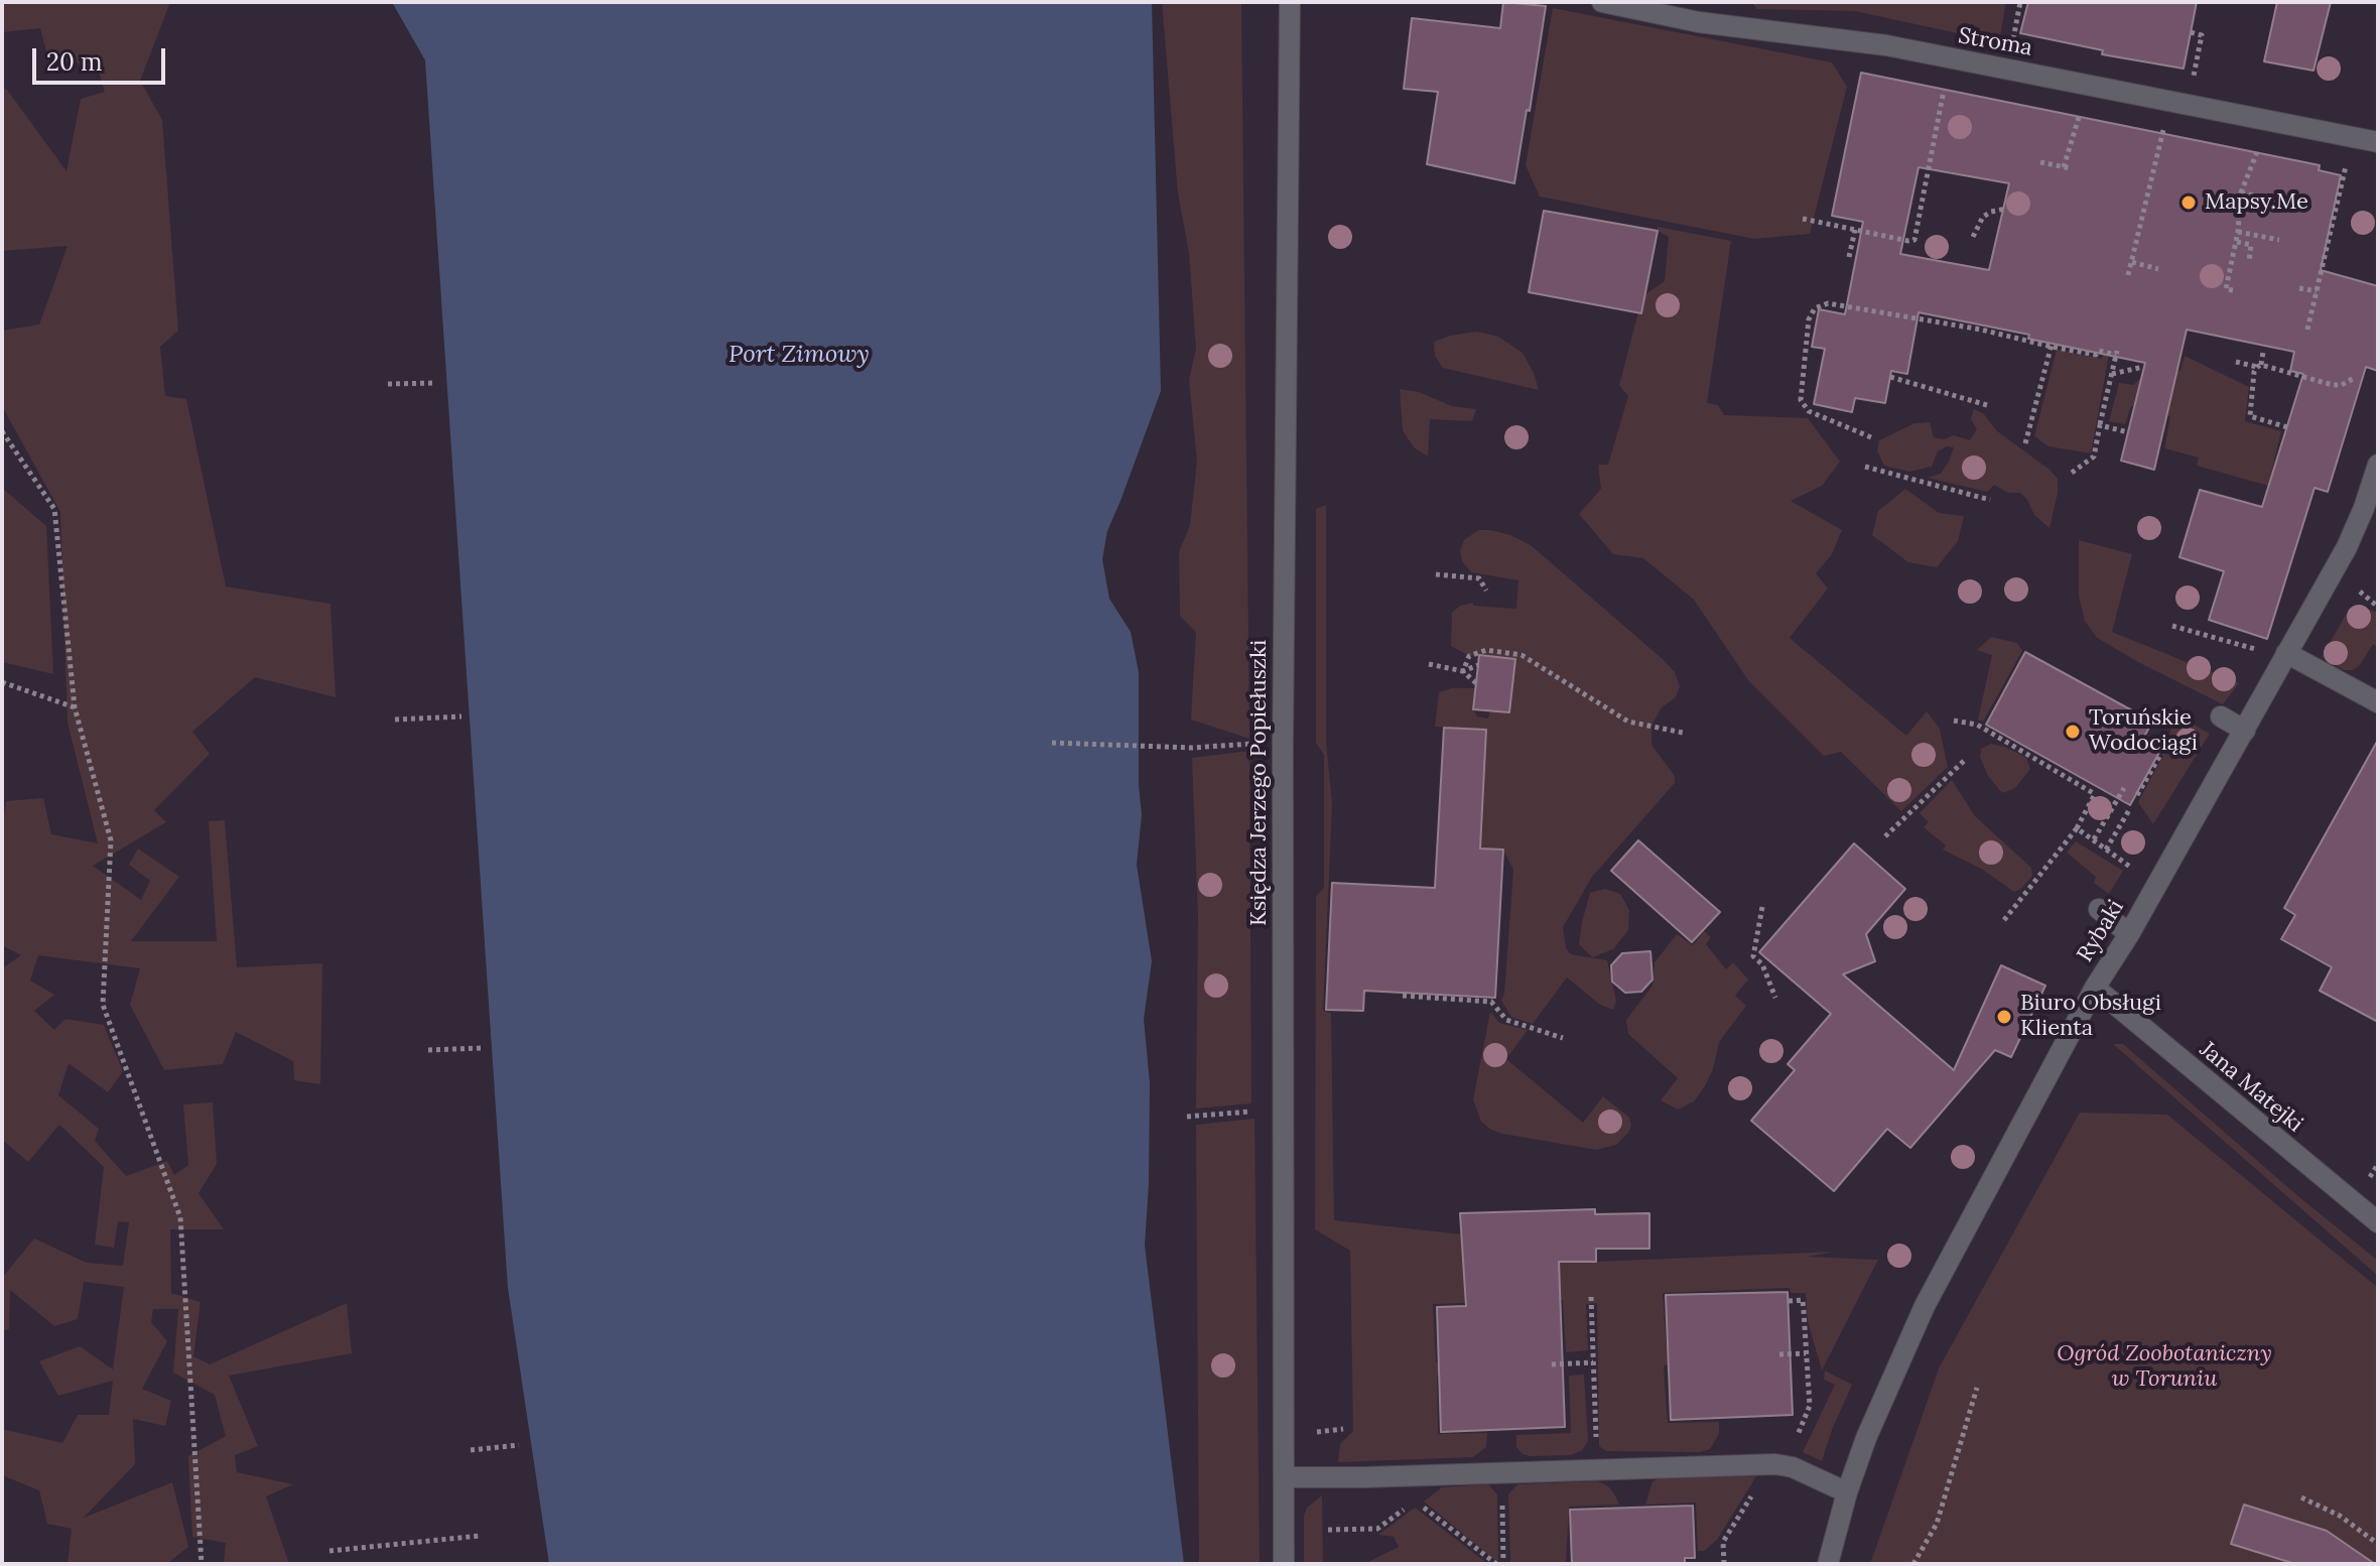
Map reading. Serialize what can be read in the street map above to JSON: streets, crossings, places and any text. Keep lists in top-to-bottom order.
{
  "streets": {
    "street": [
      "Stroma",
      "Księdza Jerzego Popiełuszki",
      "Rybaki",
      "Jana Matejki"
    ]
  },
  "crossings": [
    ["Rybaki", "Jana Matejki"]
  ],
  "water": ["Port Zimowy"],
  "parks": ["Ogród Zoobotaniczny w Toruniu"],
  "places": ["Mapsy.Me", "Toruńskie Wodociągi", "Biuro Obsługi Klienta"],
  "scale_bar": "20 m"
}
